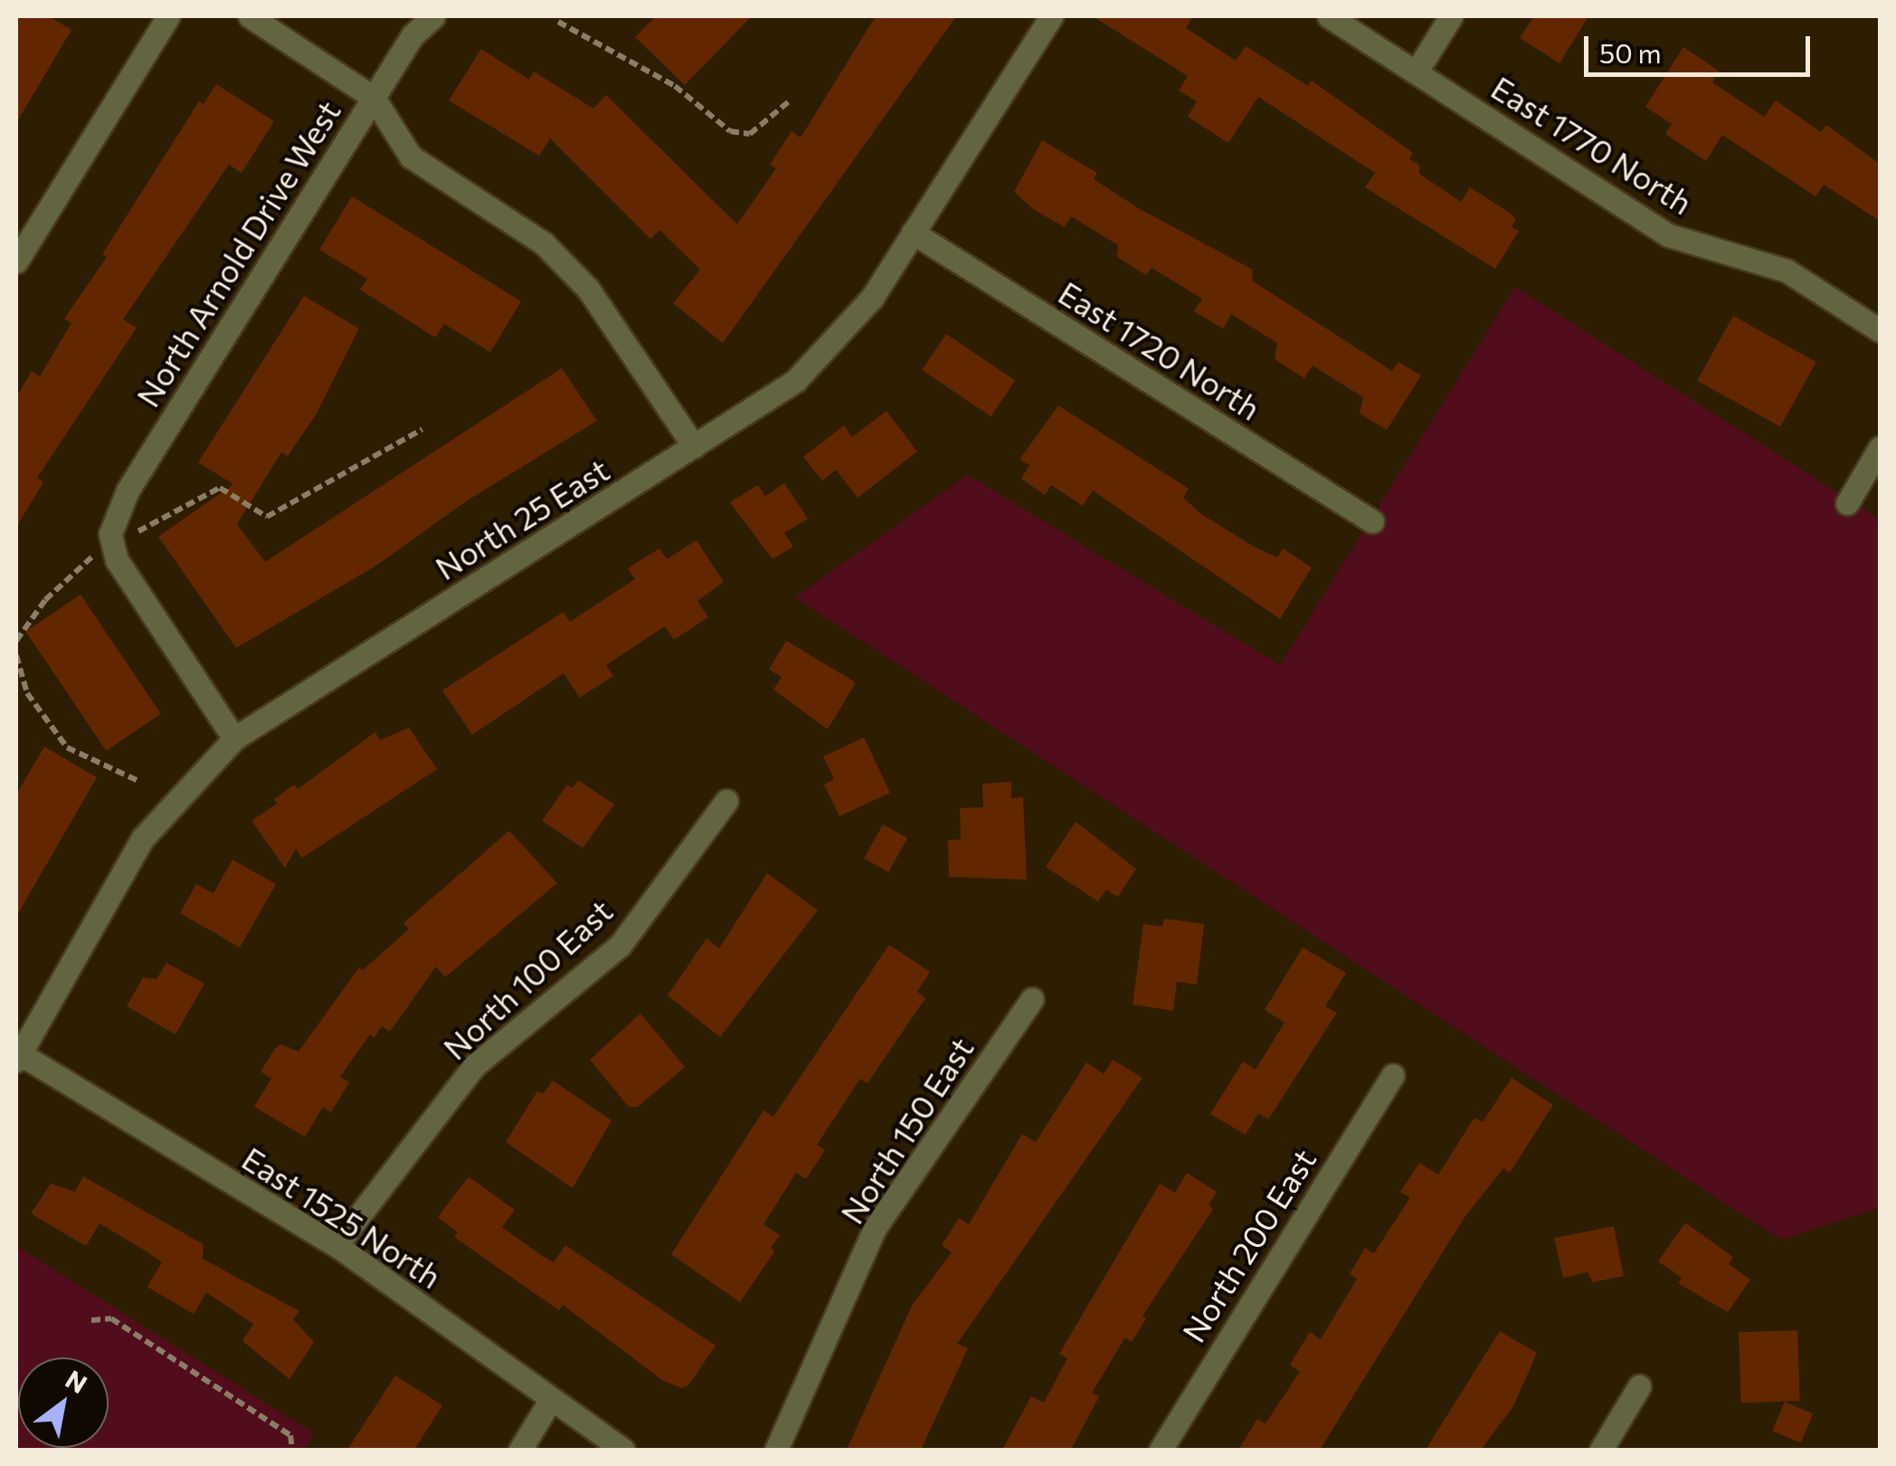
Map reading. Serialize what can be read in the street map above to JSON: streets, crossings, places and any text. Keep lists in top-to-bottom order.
{
  "streets": {
    "street": [
      "East 1770 North",
      "North Arnold Drive West",
      "East 1720 North",
      "North 25 East",
      "North 100 East",
      "North 150 East",
      "East 1525 North",
      "North 200 East"
    ]
  },
  "crossings": [
    ["North Arnold Drive West", "North 25 East"],
    ["East 1720 North", "North 25 East"],
    ["North 25 East", "East 1525 North"],
    ["North 100 East", "East 1525 North"]
  ],
  "scale_bar": "50 m",
  "north": "top right"
}
